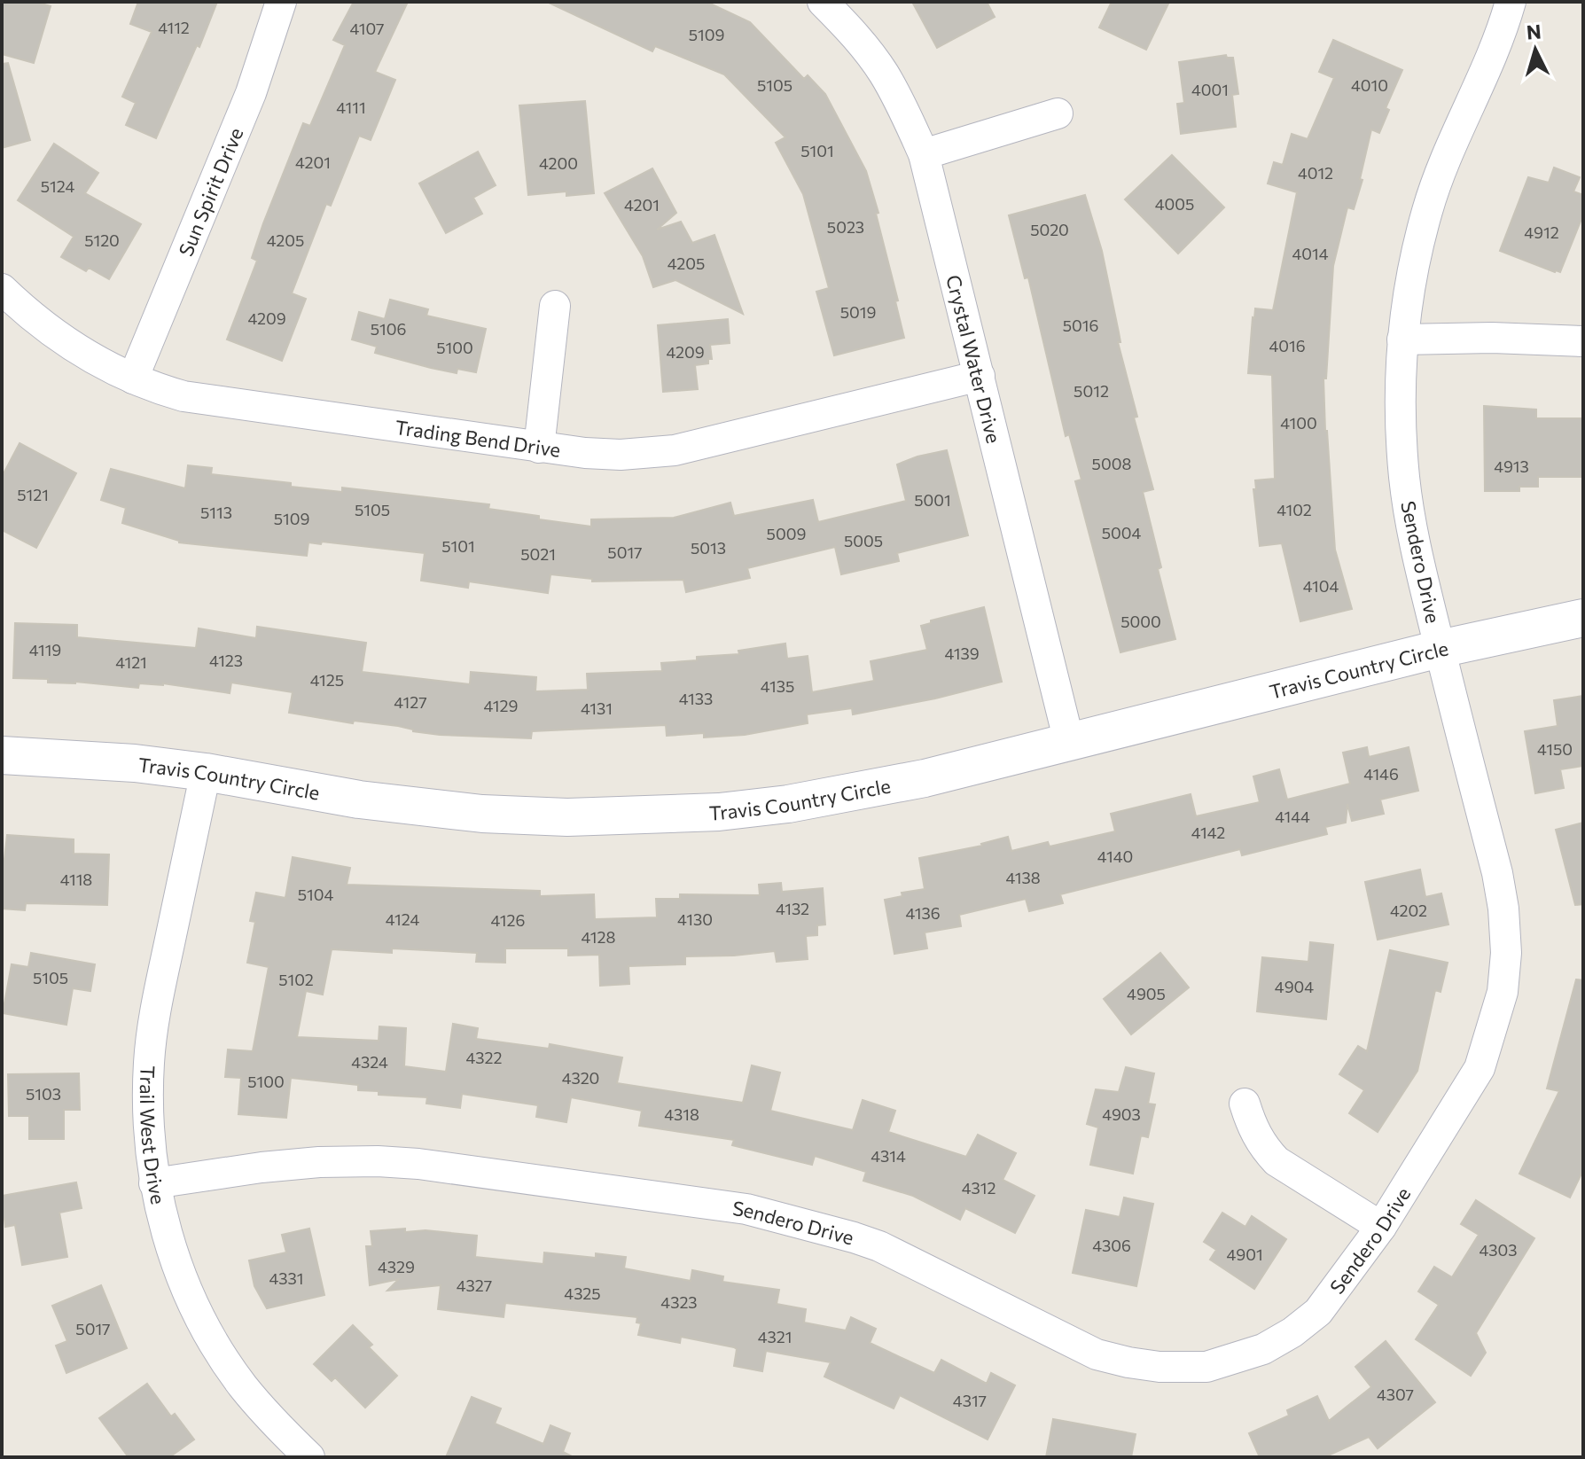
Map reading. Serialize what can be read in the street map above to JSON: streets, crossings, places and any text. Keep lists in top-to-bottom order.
{
  "streets": {
    "street": [
      "Sun Spirit Drive",
      "Crystal Water Drive",
      "Trading Bend Drive",
      "Sendero Drive",
      "Travis Country Circle",
      "Trail West Drive"
    ]
  },
  "crossings": [
    ["Sun Spirit Drive", "Trading Bend Drive"],
    ["Crystal Water Drive", "Trading Bend Drive"],
    ["Crystal Water Drive", "Travis Country Circle"],
    ["Sendero Drive", "Travis Country Circle"],
    ["Sendero Drive", "Trail West Drive"],
    ["Travis Country Circle", "Trail West Drive"]
  ],
  "house_numbers": [
    "4112",
    "4107",
    "5109",
    "5105",
    "4010",
    "4001",
    "4111",
    "5101",
    "4201",
    "4200",
    "4012",
    "5124",
    "4005",
    "4201",
    "5023",
    "5020",
    "4912",
    "5120",
    "4205",
    "4014",
    "4205",
    "5019",
    "4209",
    "5016",
    "5106",
    "4016",
    "5100",
    "4209",
    "5012",
    "4100",
    "5008",
    "4913",
    "5121",
    "5001",
    "5105",
    "4102",
    "5113",
    "5109",
    "5004",
    "5009",
    "5005",
    "5101",
    "5013",
    "5017",
    "5021",
    "4104",
    "5000",
    "4119",
    "4139",
    "4123",
    "4121",
    "4125",
    "4135",
    "4133",
    "4127",
    "4129",
    "4131",
    "4150",
    "4146",
    "4144",
    "4142",
    "4140",
    "4138",
    "4118",
    "5104",
    "4132",
    "4202",
    "4136",
    "4124",
    "4130",
    "4126",
    "4128",
    "5105",
    "5102",
    "4904",
    "4905",
    "4322",
    "4324",
    "4320",
    "5100",
    "5103",
    "4318",
    "4903",
    "4314",
    "4312",
    "4306",
    "4303",
    "4901",
    "4329",
    "4331",
    "4327",
    "4325",
    "4323",
    "5017",
    "4321",
    "4307",
    "4317"
  ],
  "north": "top"
}
